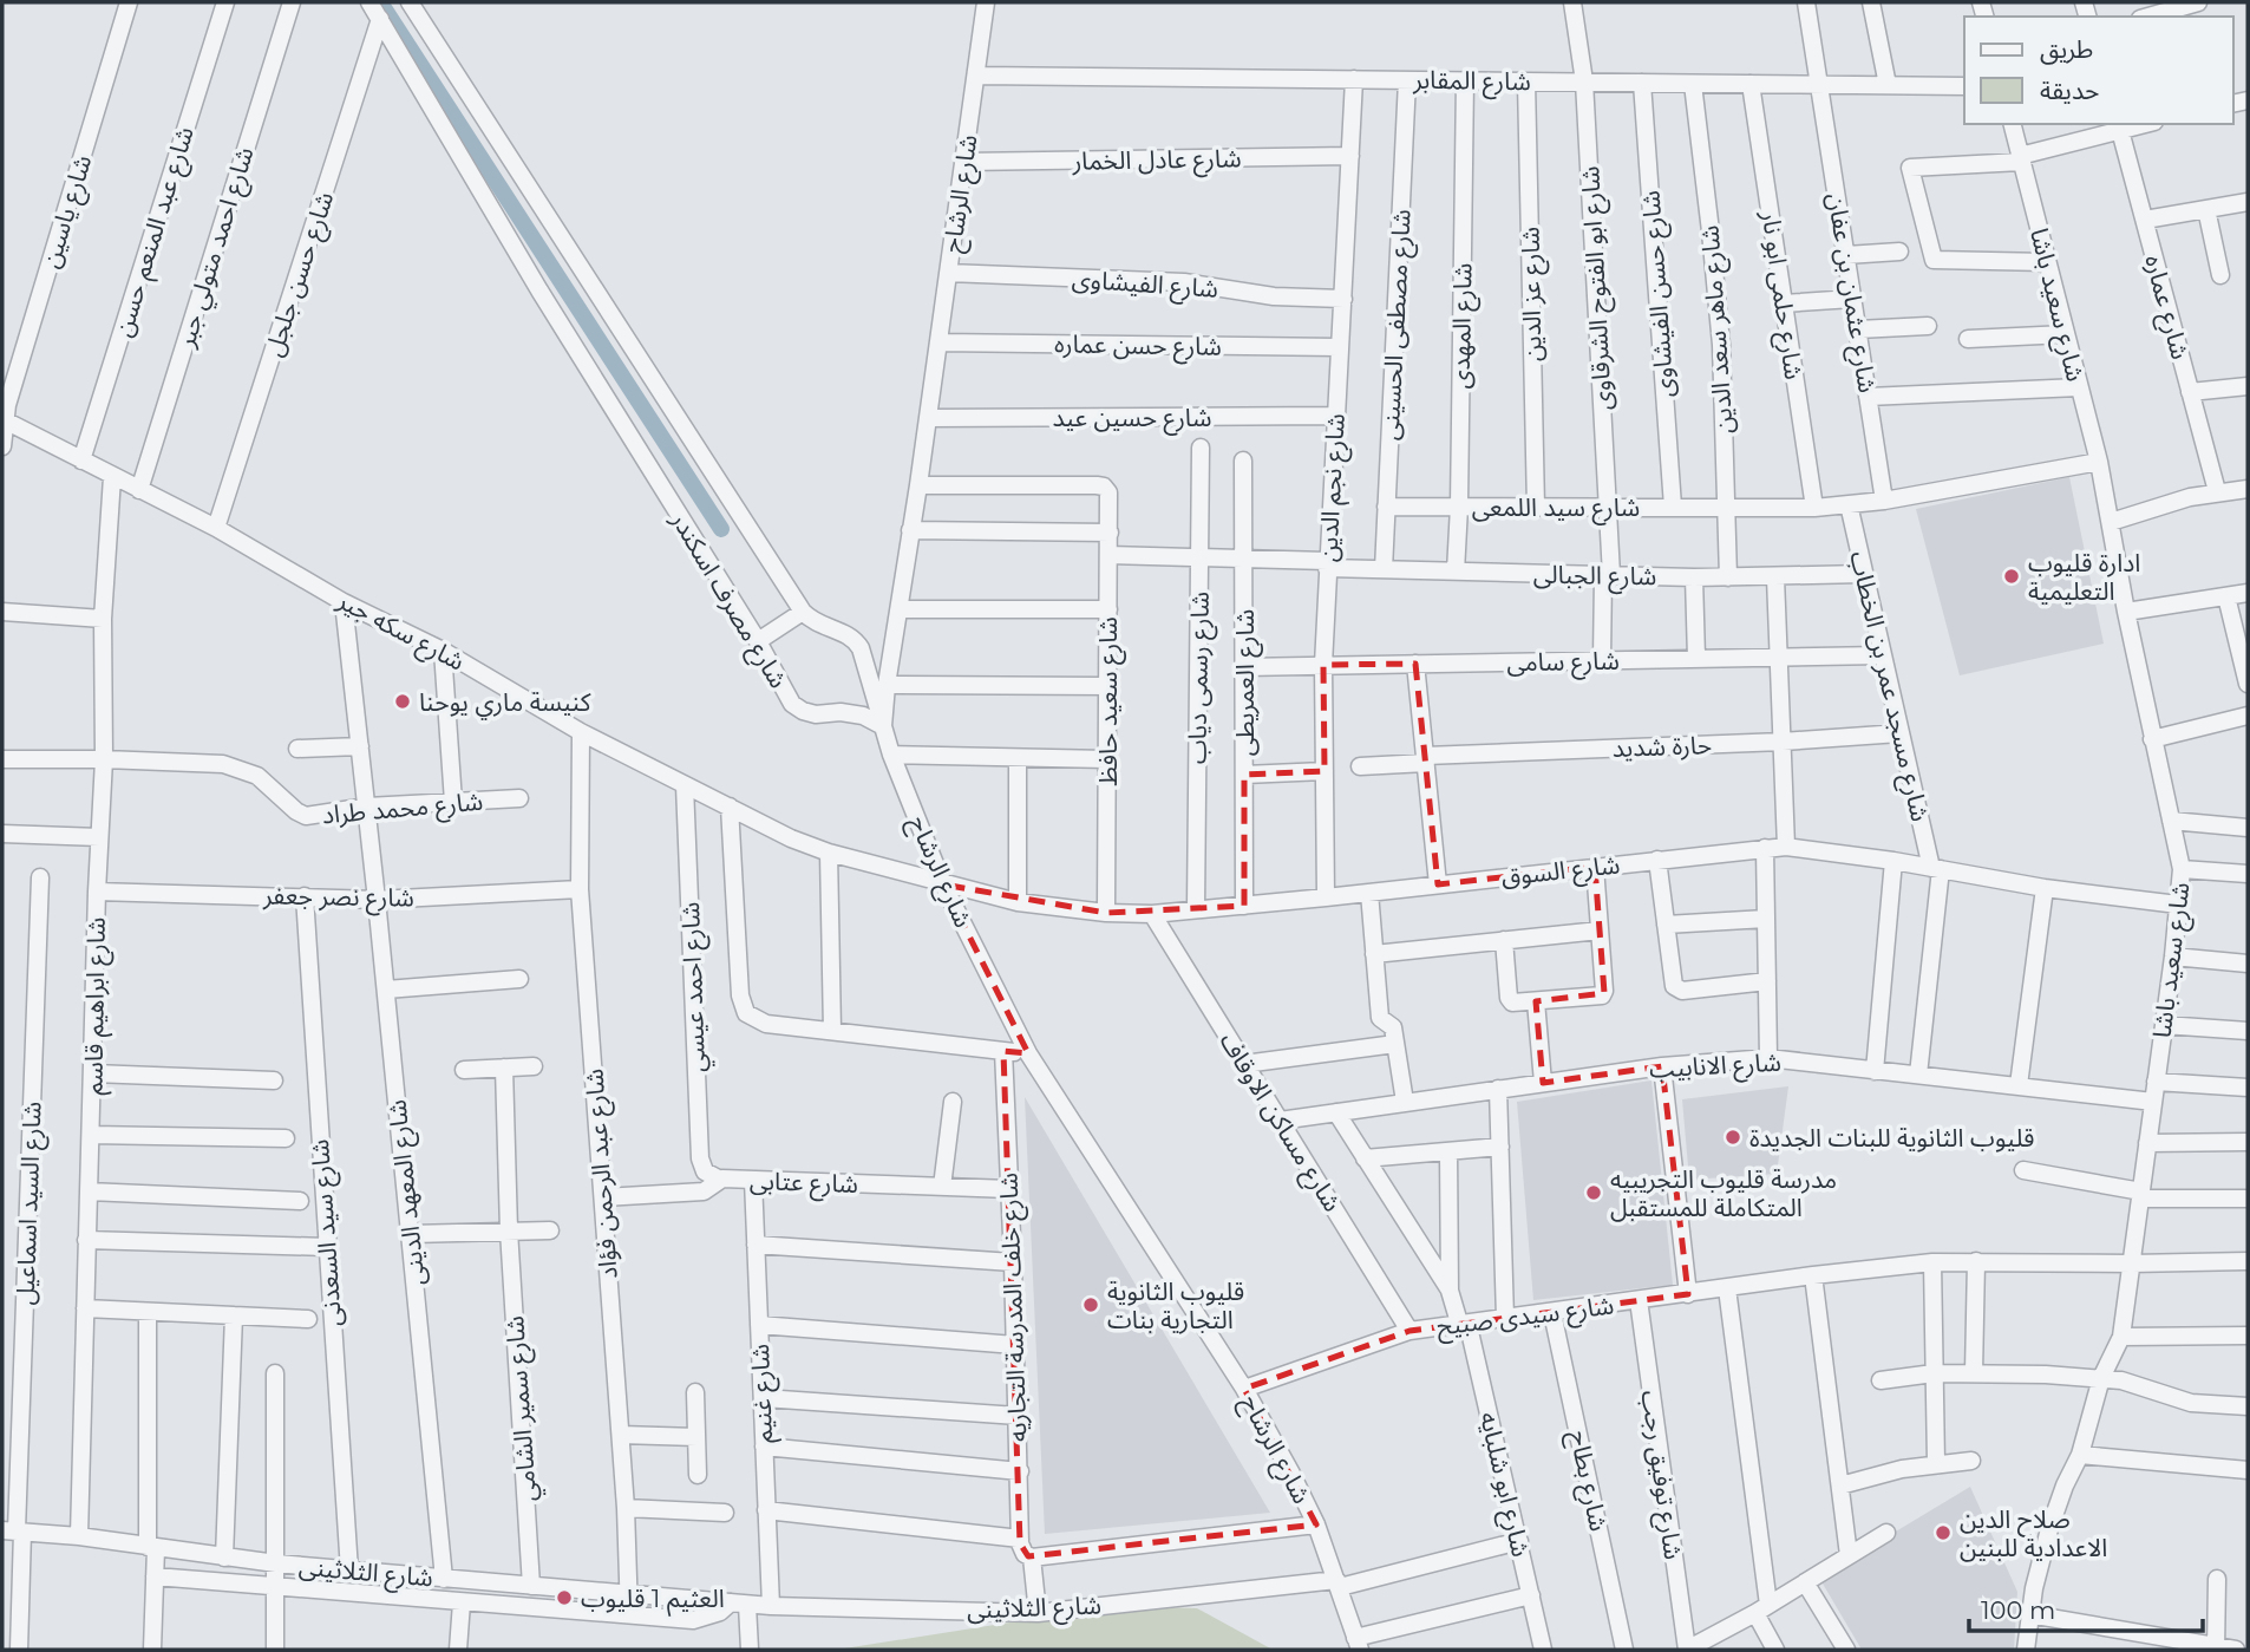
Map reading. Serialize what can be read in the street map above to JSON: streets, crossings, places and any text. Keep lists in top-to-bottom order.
{
  "streets": {
    "street": [
      "شارع المقابر",
      "شارع عادل الخمار",
      "شارع الرشاح",
      "شارع ياسين",
      "شارع عبد المنعم حسن",
      "شارع احمد متولي جبر",
      "شارع حسن جلجل",
      "شارع الفيشاوى",
      "شارع ابو الفتوح الشرقاوى",
      "شارع عثمان بن عفان",
      "شارع عز الدين",
      "شارع حسن الفيشاوى",
      "شارع حلمى ابو نار",
      "شارع سعيد باشا",
      "شارع عماره",
      "شارع مصطفى الحسينى",
      "شارع المهدى",
      "شارع ماهر سعد الدين",
      "شارع حسن عماره",
      "شارع حسين عيد",
      "شارع نجم الدين",
      "شارع سيد اللمعى",
      "شارع الجبالى",
      "شارع مصرف اسكندر",
      "شارع سكه جير",
      "شارع سامى",
      "شارع رسمى دياب",
      "شارع العمريطى",
      "شارع مسجد عمر بن الخطاب",
      "شارع سعيد حافظ",
      "حارة شديد",
      "شارع محمد طراد",
      "شارع السوق",
      "شارع نصر جعفر",
      "شارع احمد عيسي",
      "شارع ابراهيم قاسم",
      "شارع الانابيب",
      "شارع مساكن الاوقاف",
      "شارع عبد الرحمن فؤاد",
      "شارع عتابى",
      "شارع المعهد الدينى",
      "شارع السيد اسماعيل",
      "شارع سيد السعدنى",
      "شارع خلف المدرسة التجاريه",
      "شارع سيدى صبيح",
      "شارع غنيم",
      "شارع سمير الشامي",
      "شارع توفيق رجب",
      "شارع بطاح",
      "شارع ابو شلبايه",
      "شارع الثلاثينى"
    ]
  },
  "crossings": [
    ["شارع المقابر", "شارع الرشاح"],
    ["شارع المقابر", "شارع ابو الفتوح الشرقاوى"],
    ["شارع المقابر", "شارع عثمان بن عفان"],
    ["شارع المقابر", "شارع عز الدين"],
    ["شارع المقابر", "شارع حسن الفيشاوى"],
    ["شارع المقابر", "شارع حلمى ابو نار"],
    ["شارع المقابر", "شارع مصطفى الحسينى"],
    ["شارع المقابر", "شارع المهدى"],
    ["شارع المقابر", "شارع ماهر سعد الدين"],
    ["شارع المقابر", "شارع نجم الدين"],
    ["شارع عادل الخمار", "شارع الرشاح"],
    ["شارع عادل الخمار", "شارع نجم الدين"],
    ["شارع الرشاح", "شارع الفيشاوى"],
    ["شارع الرشاح", "شارع حسن عماره"],
    ["شارع الرشاح", "شارع حسين عيد"],
    ["شارع الرشاح", "شارع مصرف اسكندر"],
    ["شارع الرشاح", "شارع سكه جير"],
    ["شارع الرشاح", "شارع سعيد حافظ"],
    ["شارع الرشاح", "شارع السوق"],
    ["شارع الرشاح", "شارع سيدى صبيح"],
    ["شارع الرشاح", "شارع الثلاثينى"],
    ["شارع ياسين", "شارع سكه جير"],
    ["شارع عبد المنعم حسن", "شارع سكه جير"],
    ["شارع احمد متولي جبر", "شارع سكه جير"],
    ["شارع حسن جلجل", "شارع مصرف اسكندر"],
    ["شارع حسن جلجل", "شارع سكه جير"],
    ["شارع الفيشاوى", "شارع نجم الدين"],
    ["شارع ابو الفتوح الشرقاوى", "شارع سيد اللمعى"],
    ["شارع ابو الفتوح الشرقاوى", "شارع الجبالى"],
    ["شارع ابو الفتوح الشرقاوى", "شارع سامى"],
    ["شارع عثمان بن عفان", "شارع سيد اللمعى"],
    ["شارع عز الدين", "شارع سيد اللمعى"],
    ["شارع حسن الفيشاوى", "شارع سيد اللمعى"],
    ["شارع حلمى ابو نار", "شارع سيد اللمعى"],
    ["شارع سعيد باشا", "شارع سيد اللمعى"],
    ["شارع سعيد باشا", "شارع السوق"],
    ["شارع سعيد باشا", "شارع الانابيب"],
    ["شارع سعيد باشا", "شارع سيدى صبيح"],
    ["شارع مصطفى الحسينى", "شارع سيد اللمعى"],
    ["شارع مصطفى الحسينى", "شارع الجبالى"],
    ["شارع المهدى", "شارع سيد اللمعى"],
    ["شارع المهدى", "شارع الجبالى"],
    ["شارع ماهر سعد الدين", "شارع سيد اللمعى"],
    ["شارع ماهر سعد الدين", "شارع الجبالى"],
    ["شارع حسن عماره", "شارع نجم الدين"],
    ["شارع حسين عيد", "شارع نجم الدين"],
    ["شارع نجم الدين", "شارع الجبالى"],
    ["شارع نجم الدين", "شارع سامى"],
    ["شارع نجم الدين", "شارع السوق"],
    ["شارع سيد اللمعى", "شارع مسجد عمر بن الخطاب"],
    ["شارع الجبالى", "شارع رسمى دياب"],
    ["شارع الجبالى", "شارع العمريطى"],
    ["شارع الجبالى", "شارع مسجد عمر بن الخطاب"],
    ["شارع الجبالى", "شارع سعيد حافظ"],
    ["شارع سكه جير", "شارع السوق"],
    ["شارع سكه جير", "شارع احمد عيسي"],
    ["شارع سكه جير", "شارع ابراهيم قاسم"],
    ["شارع سكه جير", "شارع عبد الرحمن فؤاد"],
    ["شارع سكه جير", "شارع المعهد الدينى"],
    ["شارع سامى", "شارع العمريطى"],
    ["شارع سامى", "شارع مسجد عمر بن الخطاب"],
    ["شارع رسمى دياب", "شارع السوق"],
    ["شارع العمريطى", "شارع السوق"],
    ["شارع مسجد عمر بن الخطاب", "حارة شديد"],
    ["شارع مسجد عمر بن الخطاب", "شارع السوق"],
    ["شارع مسجد عمر بن الخطاب", "شارع الانابيب"],
    ["شارع سعيد حافظ", "شارع السوق"],
    ["شارع محمد طراد", "شارع ابراهيم قاسم"],
    ["شارع محمد طراد", "شارع المعهد الدينى"],
    ["شارع السوق", "شارع مساكن الاوقاف"],
    ["شارع نصر جعفر", "شارع ابراهيم قاسم"],
    ["شارع نصر جعفر", "شارع عبد الرحمن فؤاد"],
    ["شارع نصر جعفر", "شارع المعهد الدينى"],
    ["شارع نصر جعفر", "شارع سيد السعدنى"],
    ["شارع احمد عيسي", "شارع عتابى"],
    ["شارع ابراهيم قاسم", "شارع الثلاثينى"],
    ["شارع الانابيب", "شارع مساكن الاوقاف"],
    ["شارع مساكن الاوقاف", "شارع سيدى صبيح"],
    ["شارع عبد الرحمن فؤاد", "شارع عتابى"],
    ["شارع عبد الرحمن فؤاد", "شارع الثلاثينى"],
    ["شارع عتابى", "شارع خلف المدرسة التجاريه"],
    ["شارع عتابى", "شارع غنيم"],
    ["شارع المعهد الدينى", "شارع الثلاثينى"],
    ["شارع السيد اسماعيل", "شارع الثلاثينى"],
    ["شارع سيد السعدنى", "شارع الثلاثينى"],
    ["شارع سيدى صبيح", "شارع توفيق رجب"],
    ["شارع سيدى صبيح", "شارع بطاح"],
    ["شارع سيدى صبيح", "شارع ابو شلبايه"],
    ["شارع غنيم", "شارع الثلاثينى"],
    ["شارع سمير الشامي", "شارع الثلاثينى"],
    ["شارع ابو شلبايه", "شارع الثلاثينى"]
  ],
  "places": [
    "ادارة قليوب التعليمية",
    "كنيسة ماري يوحنا",
    "قليوب الثانوية للبنات الجديدة",
    "مدرسة قليوب التجريبيه المتكاملة للمستقبل",
    "قليوب الثانوية التجارية بنات",
    "صلاح الدين الاعدادية للبنين",
    "العثيم 1 قليوب"
  ],
  "legend": ["طريق", "حديقة"],
  "scale_bar": "100 m"
}
